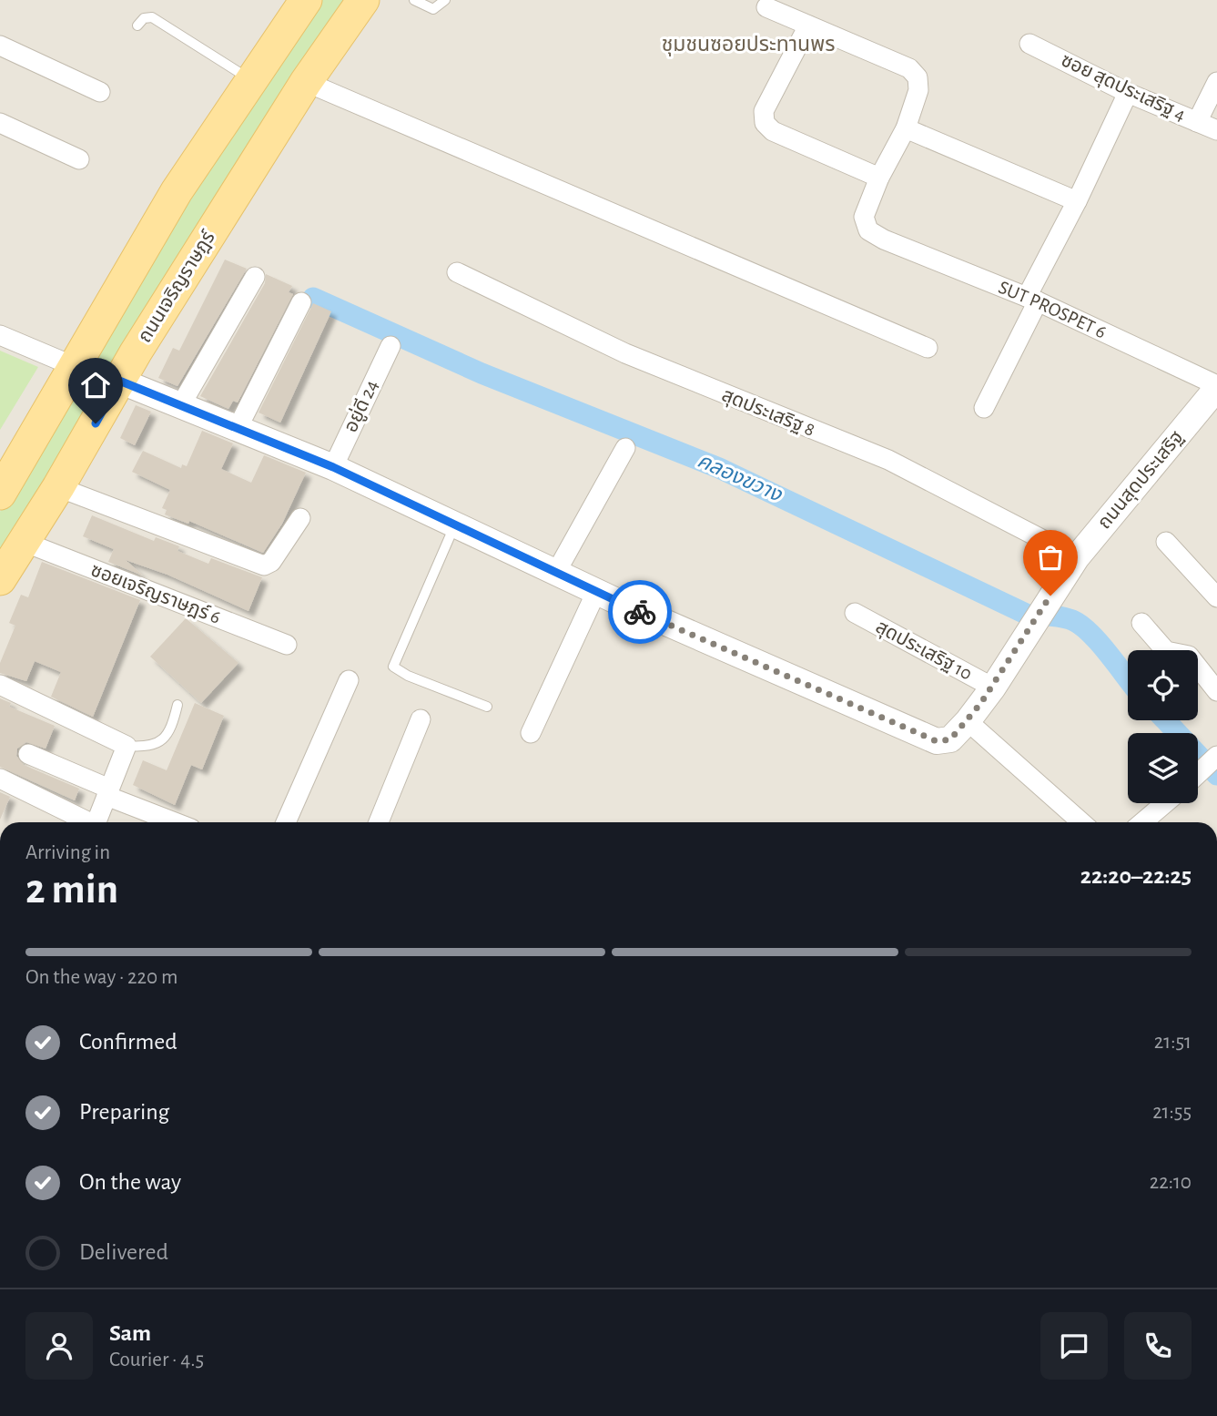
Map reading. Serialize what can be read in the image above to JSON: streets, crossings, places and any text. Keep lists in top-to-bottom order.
{
  "streets": {
    "main road": ["ถนนเจริญราษฎร์"],
    "street": [
      "ซอย สุดประเสริฐ 4",
      "SUT PROSPET 6",
      "อยู่ดี 24",
      "สุดประเสริฐ 8",
      "ถนนสุดประเสริฐ",
      "ซอยเจริญราษฎร์ 6",
      "สุดประเสริฐ 10"
    ]
  },
  "crossings": [
    ["ถนนเจริญราษฎร์", "ซอยเจริญราษฎร์ 6"],
    ["SUT PROSPET 6", "ถนนสุดประเสริฐ"],
    ["สุดประเสริฐ 8", "ถนนสุดประเสริฐ"],
    ["ถนนสุดประเสริฐ", "สุดประเสริฐ 10"]
  ],
  "districts": ["ชุมชนซอยประทานพร"],
  "water": ["คลองขวาง"],
  "page": {
    "heading": ["2 min", "Arriving in", "22:20–22:25"],
    "panel": ["Sam", "Courier · 4.5"],
    "bar": "On the way · 220 m",
    "list": [
      ["Confirmed", "21:51"],
      ["Preparing", "21:55"],
      ["On the way", "22:10"],
      "Delivered"
    ]
  }
}
